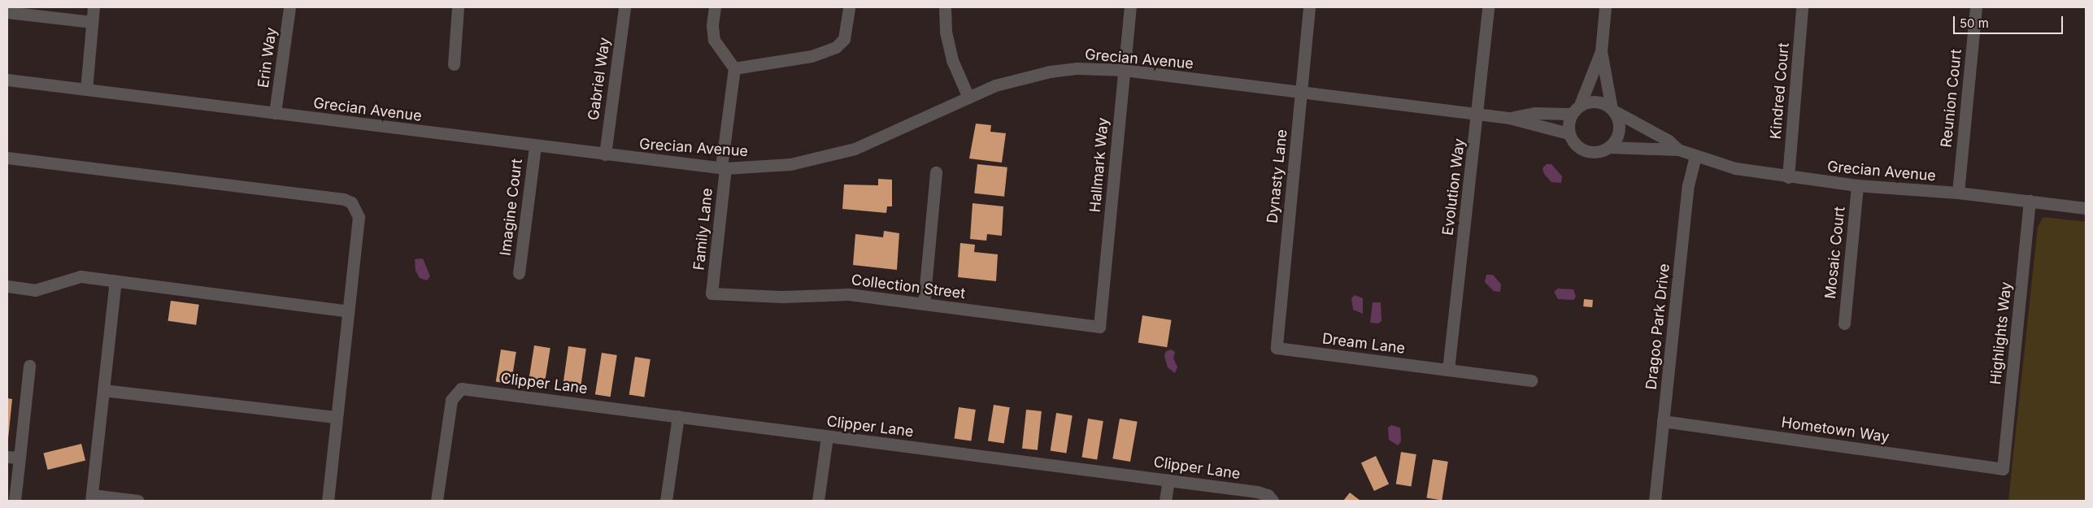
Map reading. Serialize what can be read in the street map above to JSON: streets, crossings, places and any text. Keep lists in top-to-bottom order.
{
  "streets": {
    "street": [
      "Erin Way",
      "Grecian Avenue",
      "Gabriel Way",
      "Kindred Court",
      "Reunion Court",
      "Hallmark Way",
      "Dynasty Lane",
      "Evolution Way",
      "Imagine Court",
      "Family Lane",
      "Mosaic Court",
      "Collection Street",
      "Dragoo Park Drive",
      "Highlights Way",
      "Dream Lane",
      "Clipper Lane",
      "Hometown Way"
    ]
  },
  "crossings": [
    ["Erin Way", "Grecian Avenue"],
    ["Grecian Avenue", "Gabriel Way"],
    ["Grecian Avenue", "Kindred Court"],
    ["Grecian Avenue", "Reunion Court"],
    ["Grecian Avenue", "Hallmark Way"],
    ["Grecian Avenue", "Dynasty Lane"],
    ["Grecian Avenue", "Evolution Way"],
    ["Grecian Avenue", "Imagine Court"],
    ["Grecian Avenue", "Family Lane"],
    ["Grecian Avenue", "Mosaic Court"],
    ["Grecian Avenue", "Dragoo Park Drive"],
    ["Grecian Avenue", "Highlights Way"],
    ["Hallmark Way", "Collection Street"],
    ["Dynasty Lane", "Dream Lane"],
    ["Evolution Way", "Dream Lane"],
    ["Family Lane", "Collection Street"],
    ["Dragoo Park Drive", "Hometown Way"],
    ["Highlights Way", "Hometown Way"]
  ],
  "scale_bar": "50 m"
}
